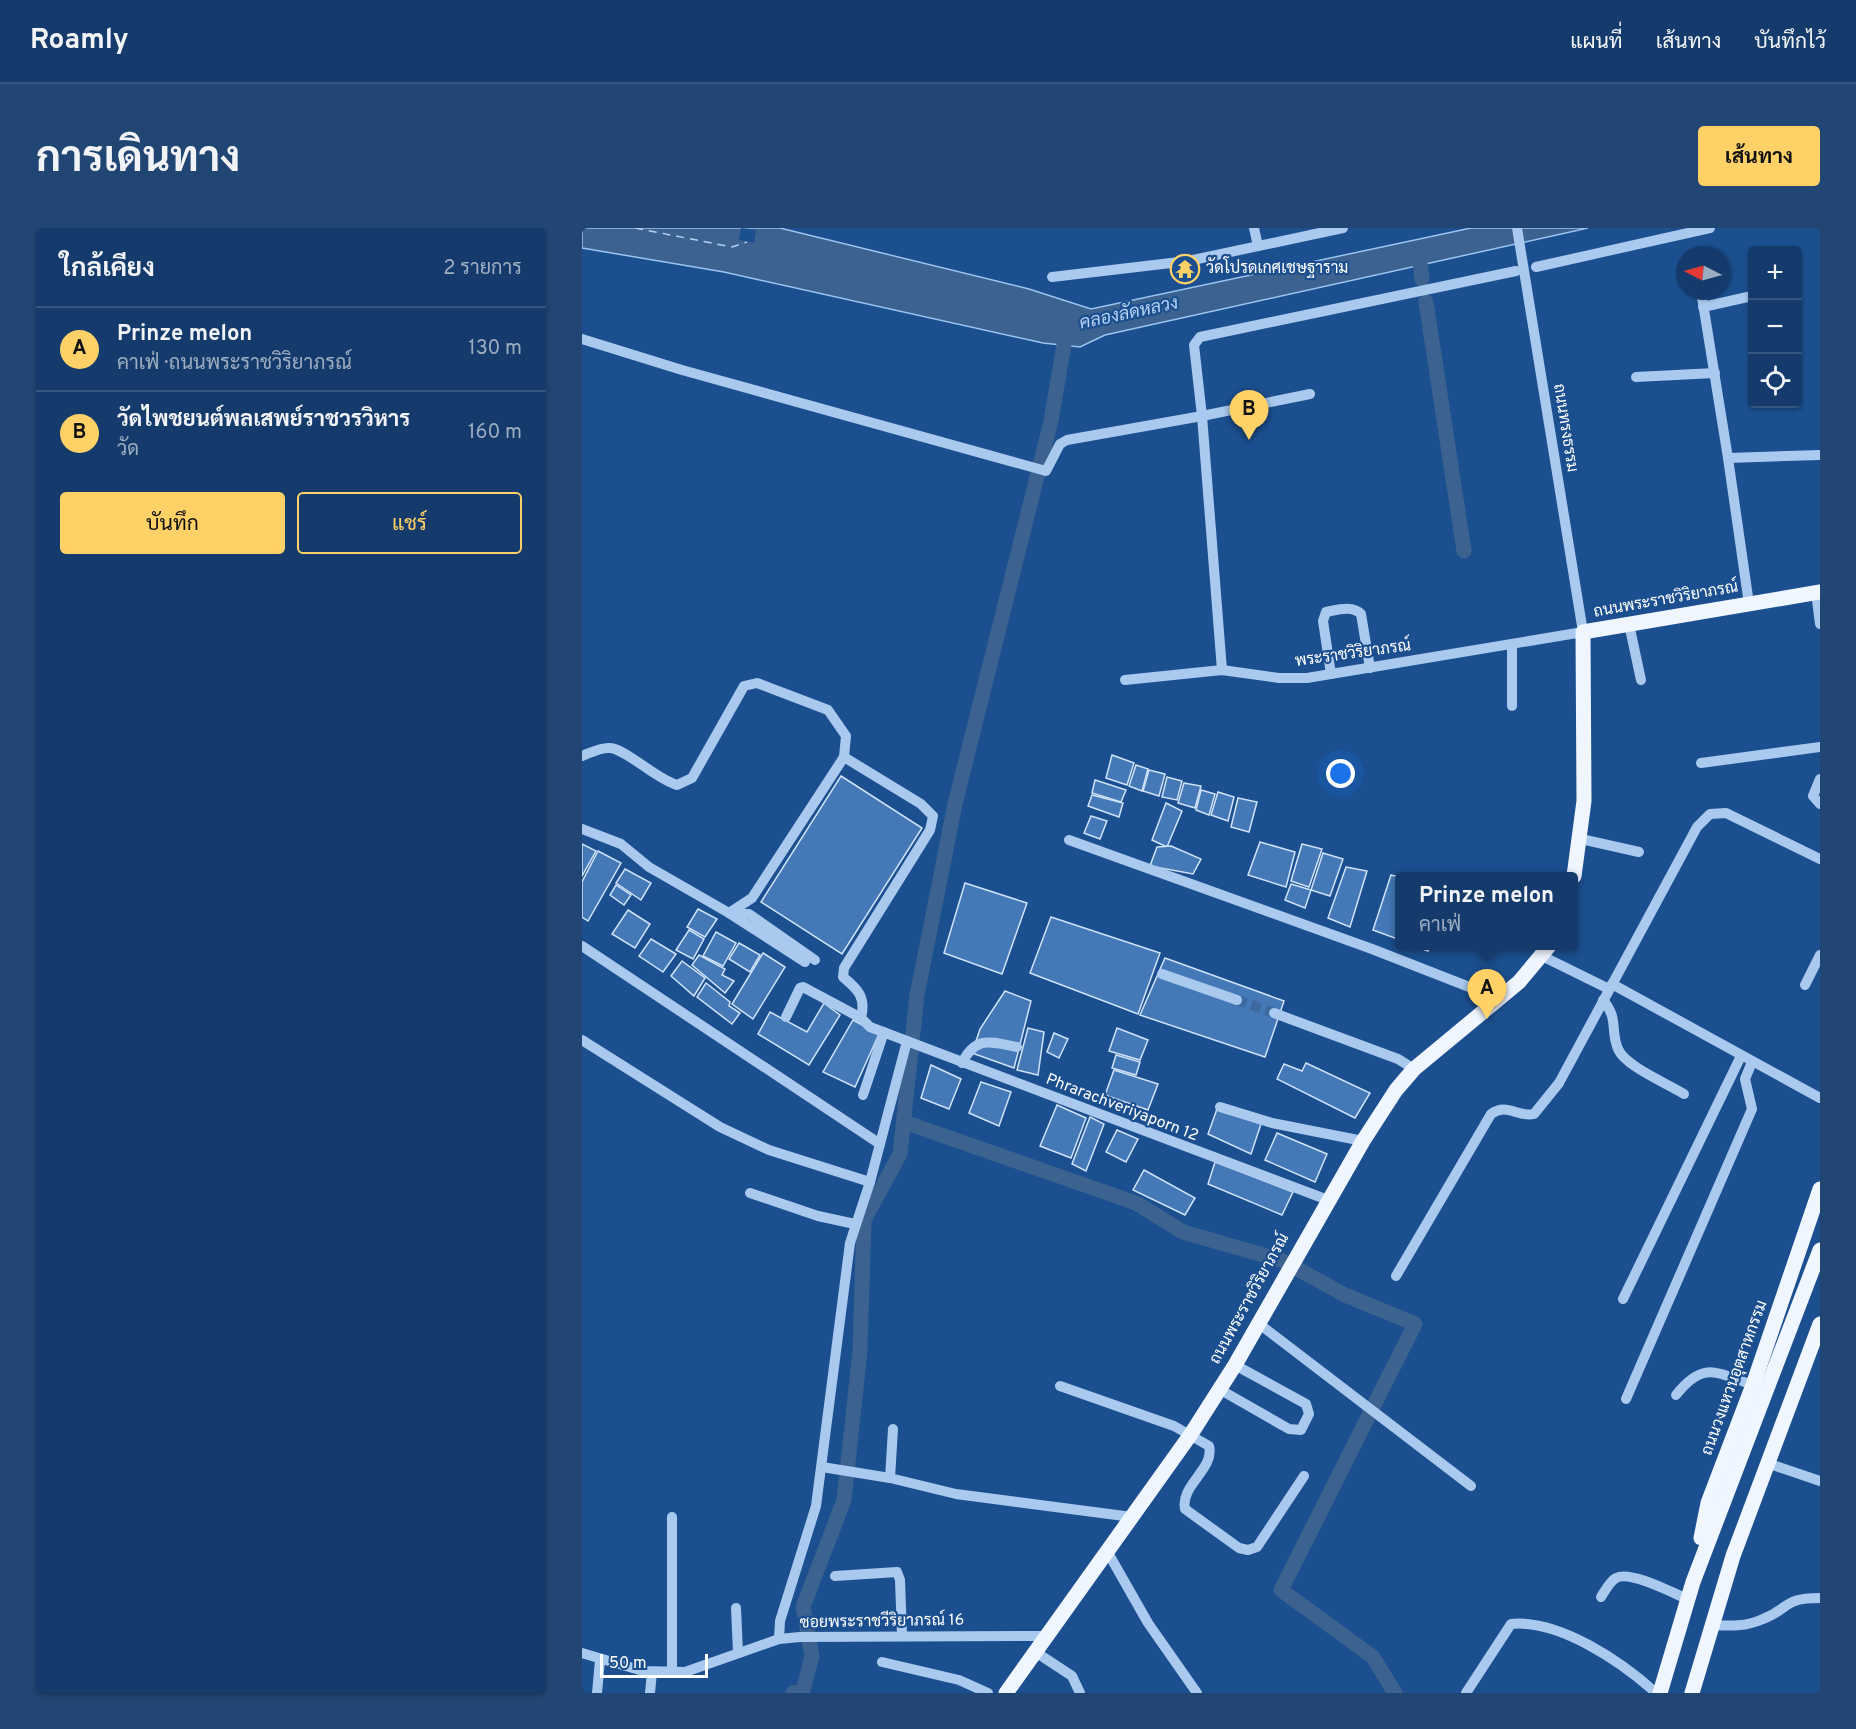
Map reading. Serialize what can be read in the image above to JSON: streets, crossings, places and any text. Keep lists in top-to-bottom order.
{
  "streets": {
    "main road": ["ถนนพระราชวิริยาภรณ์", "ถนนวงแหวนอุตสาหกรรม"],
    "street": [
      "ถนนทรงธรรม",
      "พระราชวิริยาภรณ์",
      "Phrarachveriyaporn 12",
      "ซอยพระราชวีริยาภรณ์ 16"
    ]
  },
  "crossings": [
    ["ถนนทรงธรรม", "ถนนพระราชวิริยาภรณ์"],
    ["ถนนทรงธรรม", "พระราชวิริยาภรณ์"],
    ["ถนนพระราชวิริยาภรณ์", "พระราชวิริยาภรณ์"],
    ["ถนนพระราชวิริยาภรณ์", "Phrarachveriyaporn 12"],
    ["ถนนพระราชวิริยาภรณ์", "ซอยพระราชวีริยาภรณ์ 16"]
  ],
  "water": ["คลองลัดหลวง"],
  "places": {
    "temple": ["วัดโปรดเกศเชษฐาราม"]
  },
  "scale_bar": "50 m",
  "north": "left",
  "page": {
    "header": "Roamly",
    "nav": ["แผนที่", "เส้นทาง", "บันทึกไว้"],
    "title": "การเดินทาง",
    "buttons": [
      "เส้นทาง",
      ["บันทึก", "แชร์"]
    ],
    "heading": ["ใกล้เคียง", "2 รายการ"],
    "map_buttons": ["+", "−"],
    "list": [
      {
        "mark": "A",
        "name": "Prinze melon",
        "note": "คาเฟ่ · ถนนพระราชวิริยาภรณ์",
        "value": "130 m"
      },
      {
        "mark": "B",
        "name": "วัดไพชยนต์พลเสพย์ราชวรวิหาร",
        "note": "วัด",
        "value": "160 m"
      }
    ],
    "pins": ["B", "A"],
    "popup": ["Prinze melon", "คาเฟ่"],
    "scale": "50 m"
  }
}
